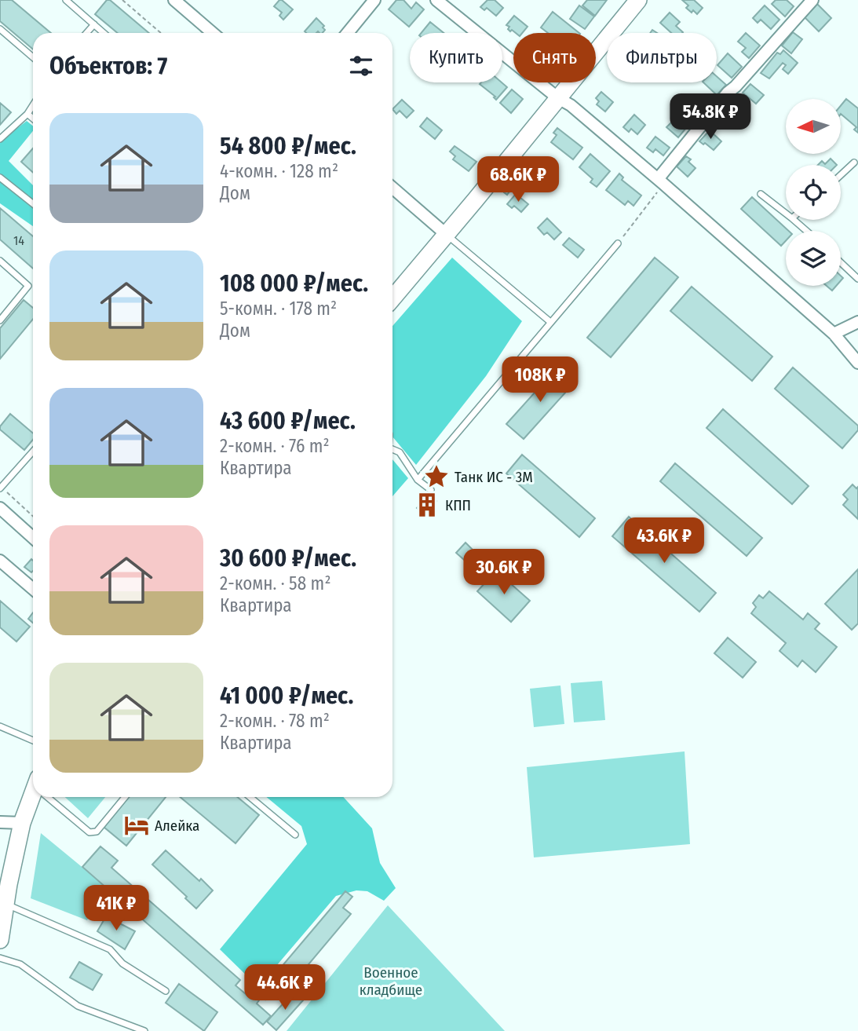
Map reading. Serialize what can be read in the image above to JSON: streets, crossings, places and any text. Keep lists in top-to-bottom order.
{
  "parks": ["Военное кладбище"],
  "places": {
    "place": ["Танк ИС - 3М"],
    "building": ["КПП"],
    "hotel": ["Алейка"]
  },
  "house_numbers": ["14"],
  "north": "left",
  "page": {
    "chip": ["Купить", "Снять", "Фильтры"],
    "heading": "Объектов: 7",
    "price": [
      "54.8K ₽",
      "68.6K ₽",
      "108K ₽",
      "43.6K ₽",
      "30.6K ₽",
      "41K ₽",
      "44.6K ₽"
    ],
    "list": [
      {
        "name": "54 800 ₽/мес.",
        "note": "4-комн. · 128 m² · Дом"
      },
      {
        "name": "108 000 ₽/мес.",
        "note": "5-комн. · 178 m² · Дом"
      },
      {
        "name": "43 600 ₽/мес.",
        "note": "2-комн. · 76 m² · Квартира"
      },
      {
        "name": "30 600 ₽/мес.",
        "note": "2-комн. · 58 m² · Квартира"
      },
      {
        "name": "41 000 ₽/мес.",
        "note": "2-комн. · 78 m² · Квартира"
      }
    ]
  }
}
